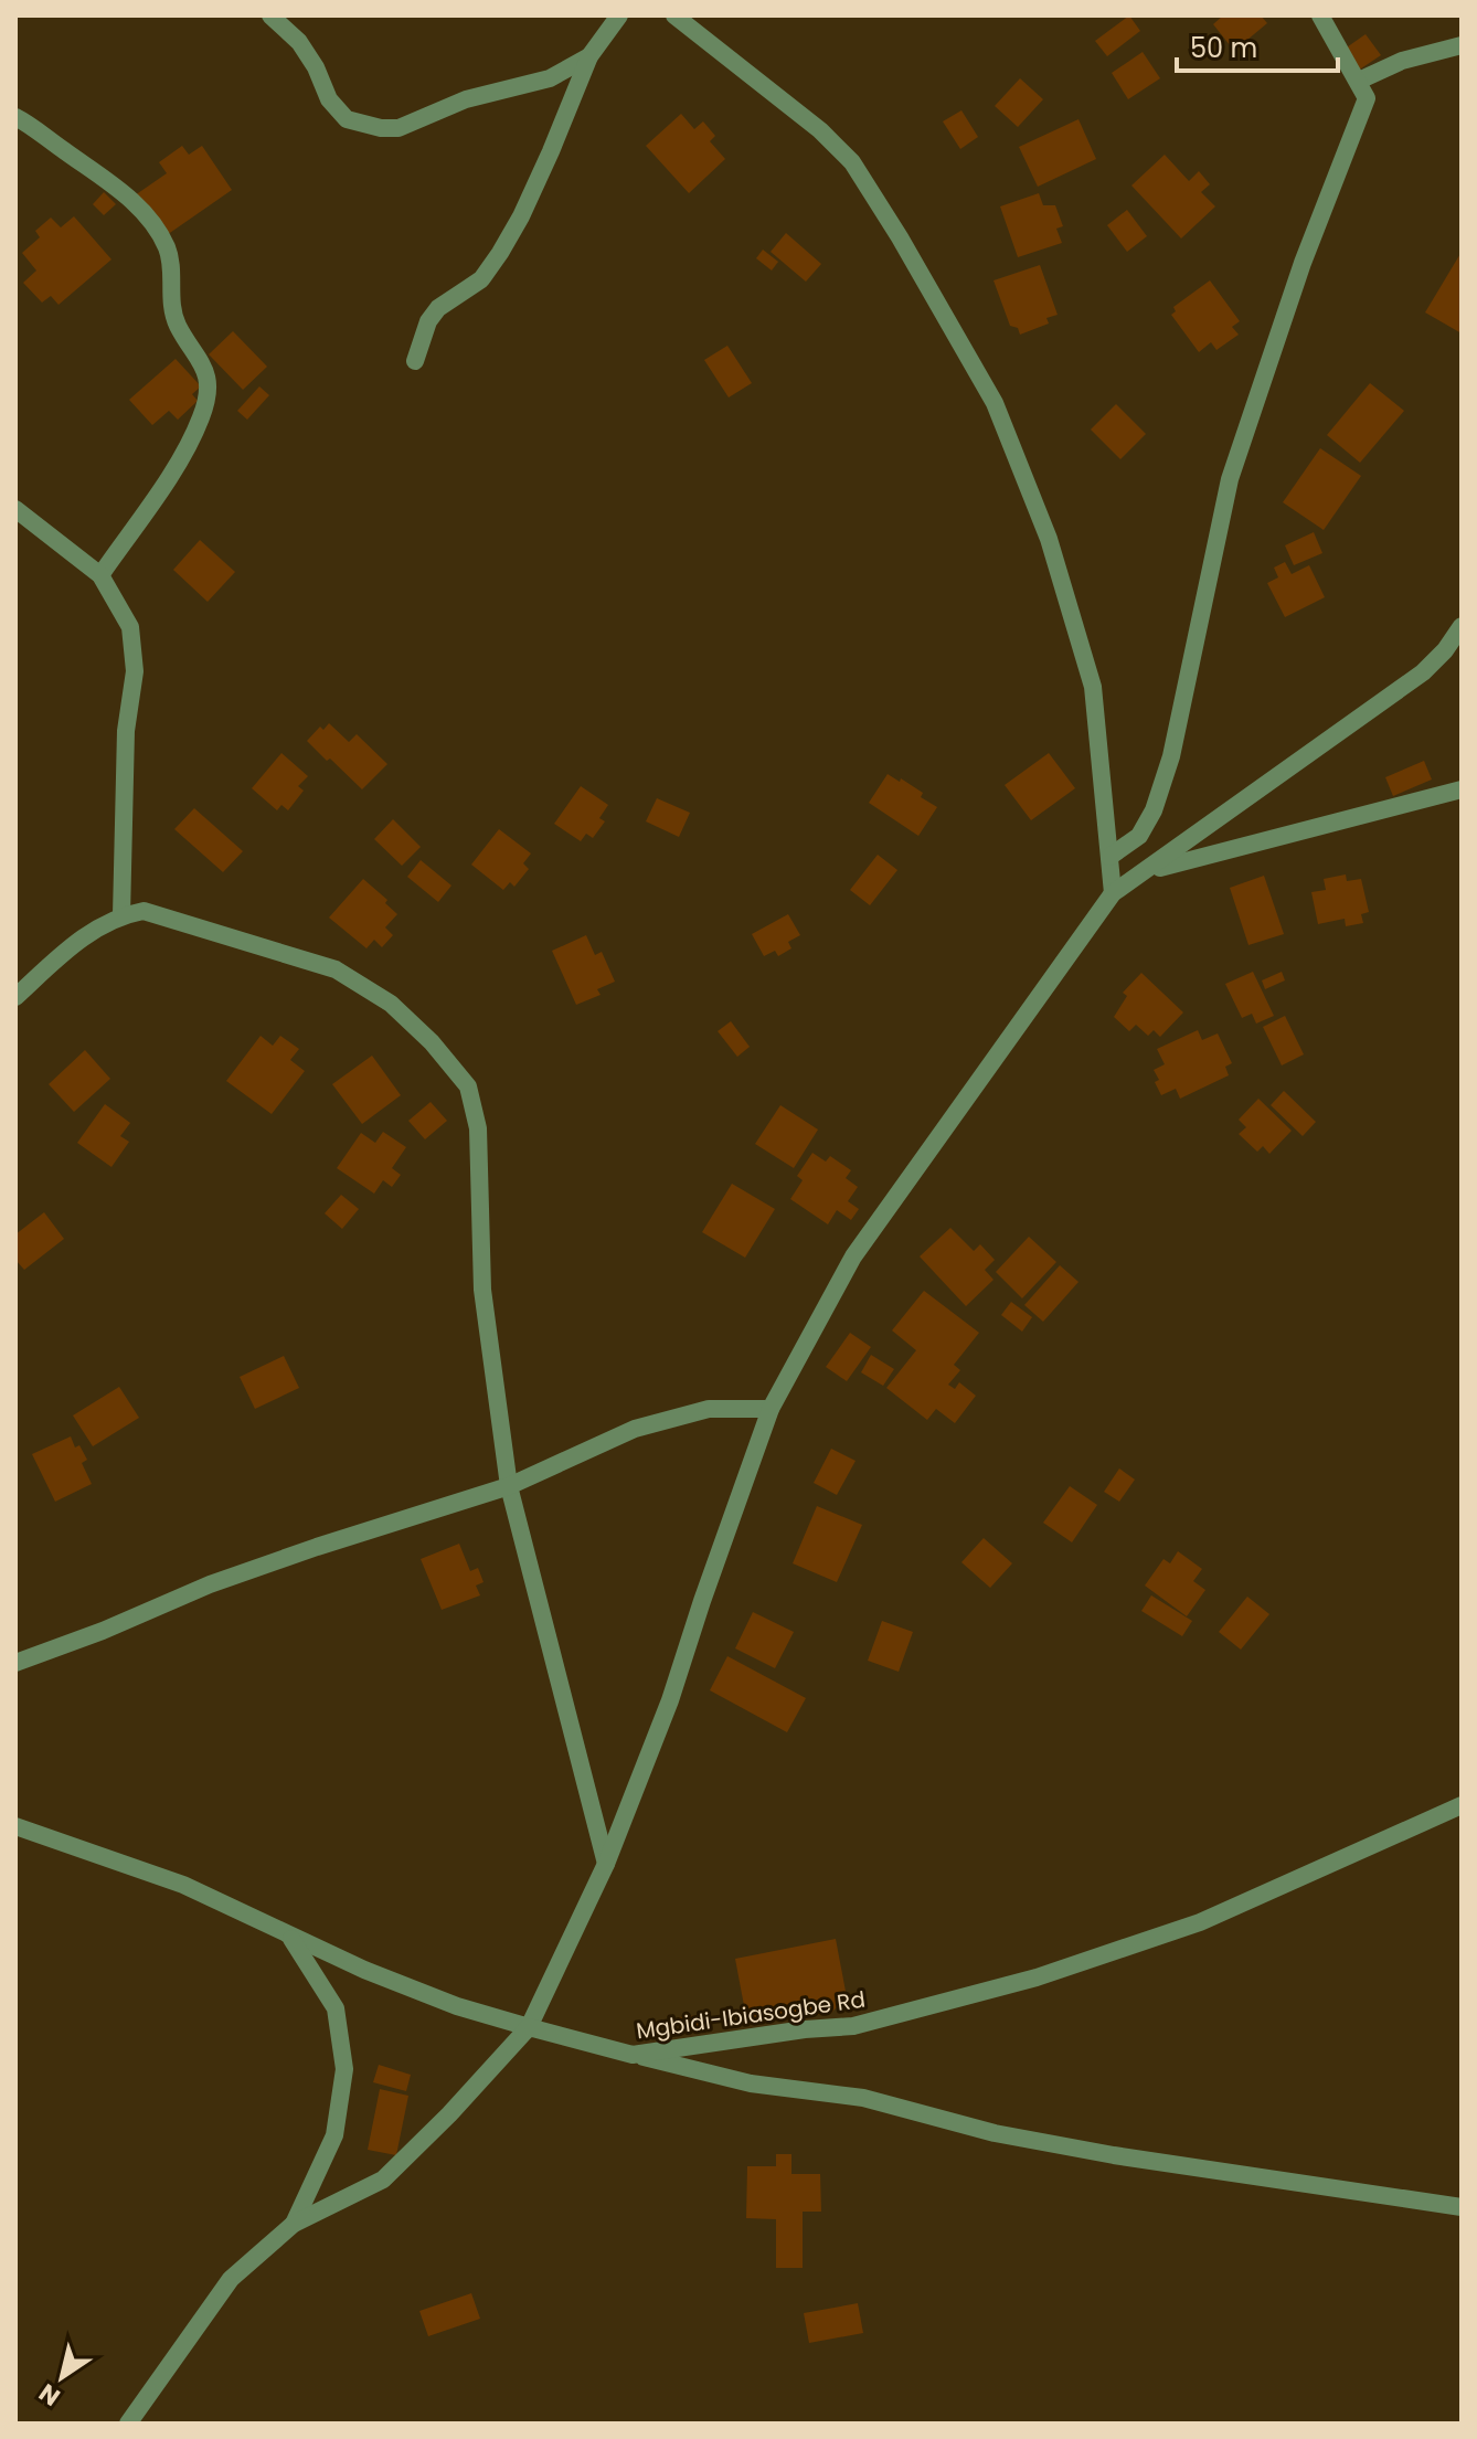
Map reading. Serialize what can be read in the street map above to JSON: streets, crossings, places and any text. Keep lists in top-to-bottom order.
{
  "streets": {
    "street": ["Mgbidi-Ibiasogbe Rd"]
  },
  "scale_bar": "50 m",
  "north": "bottom left"
}
